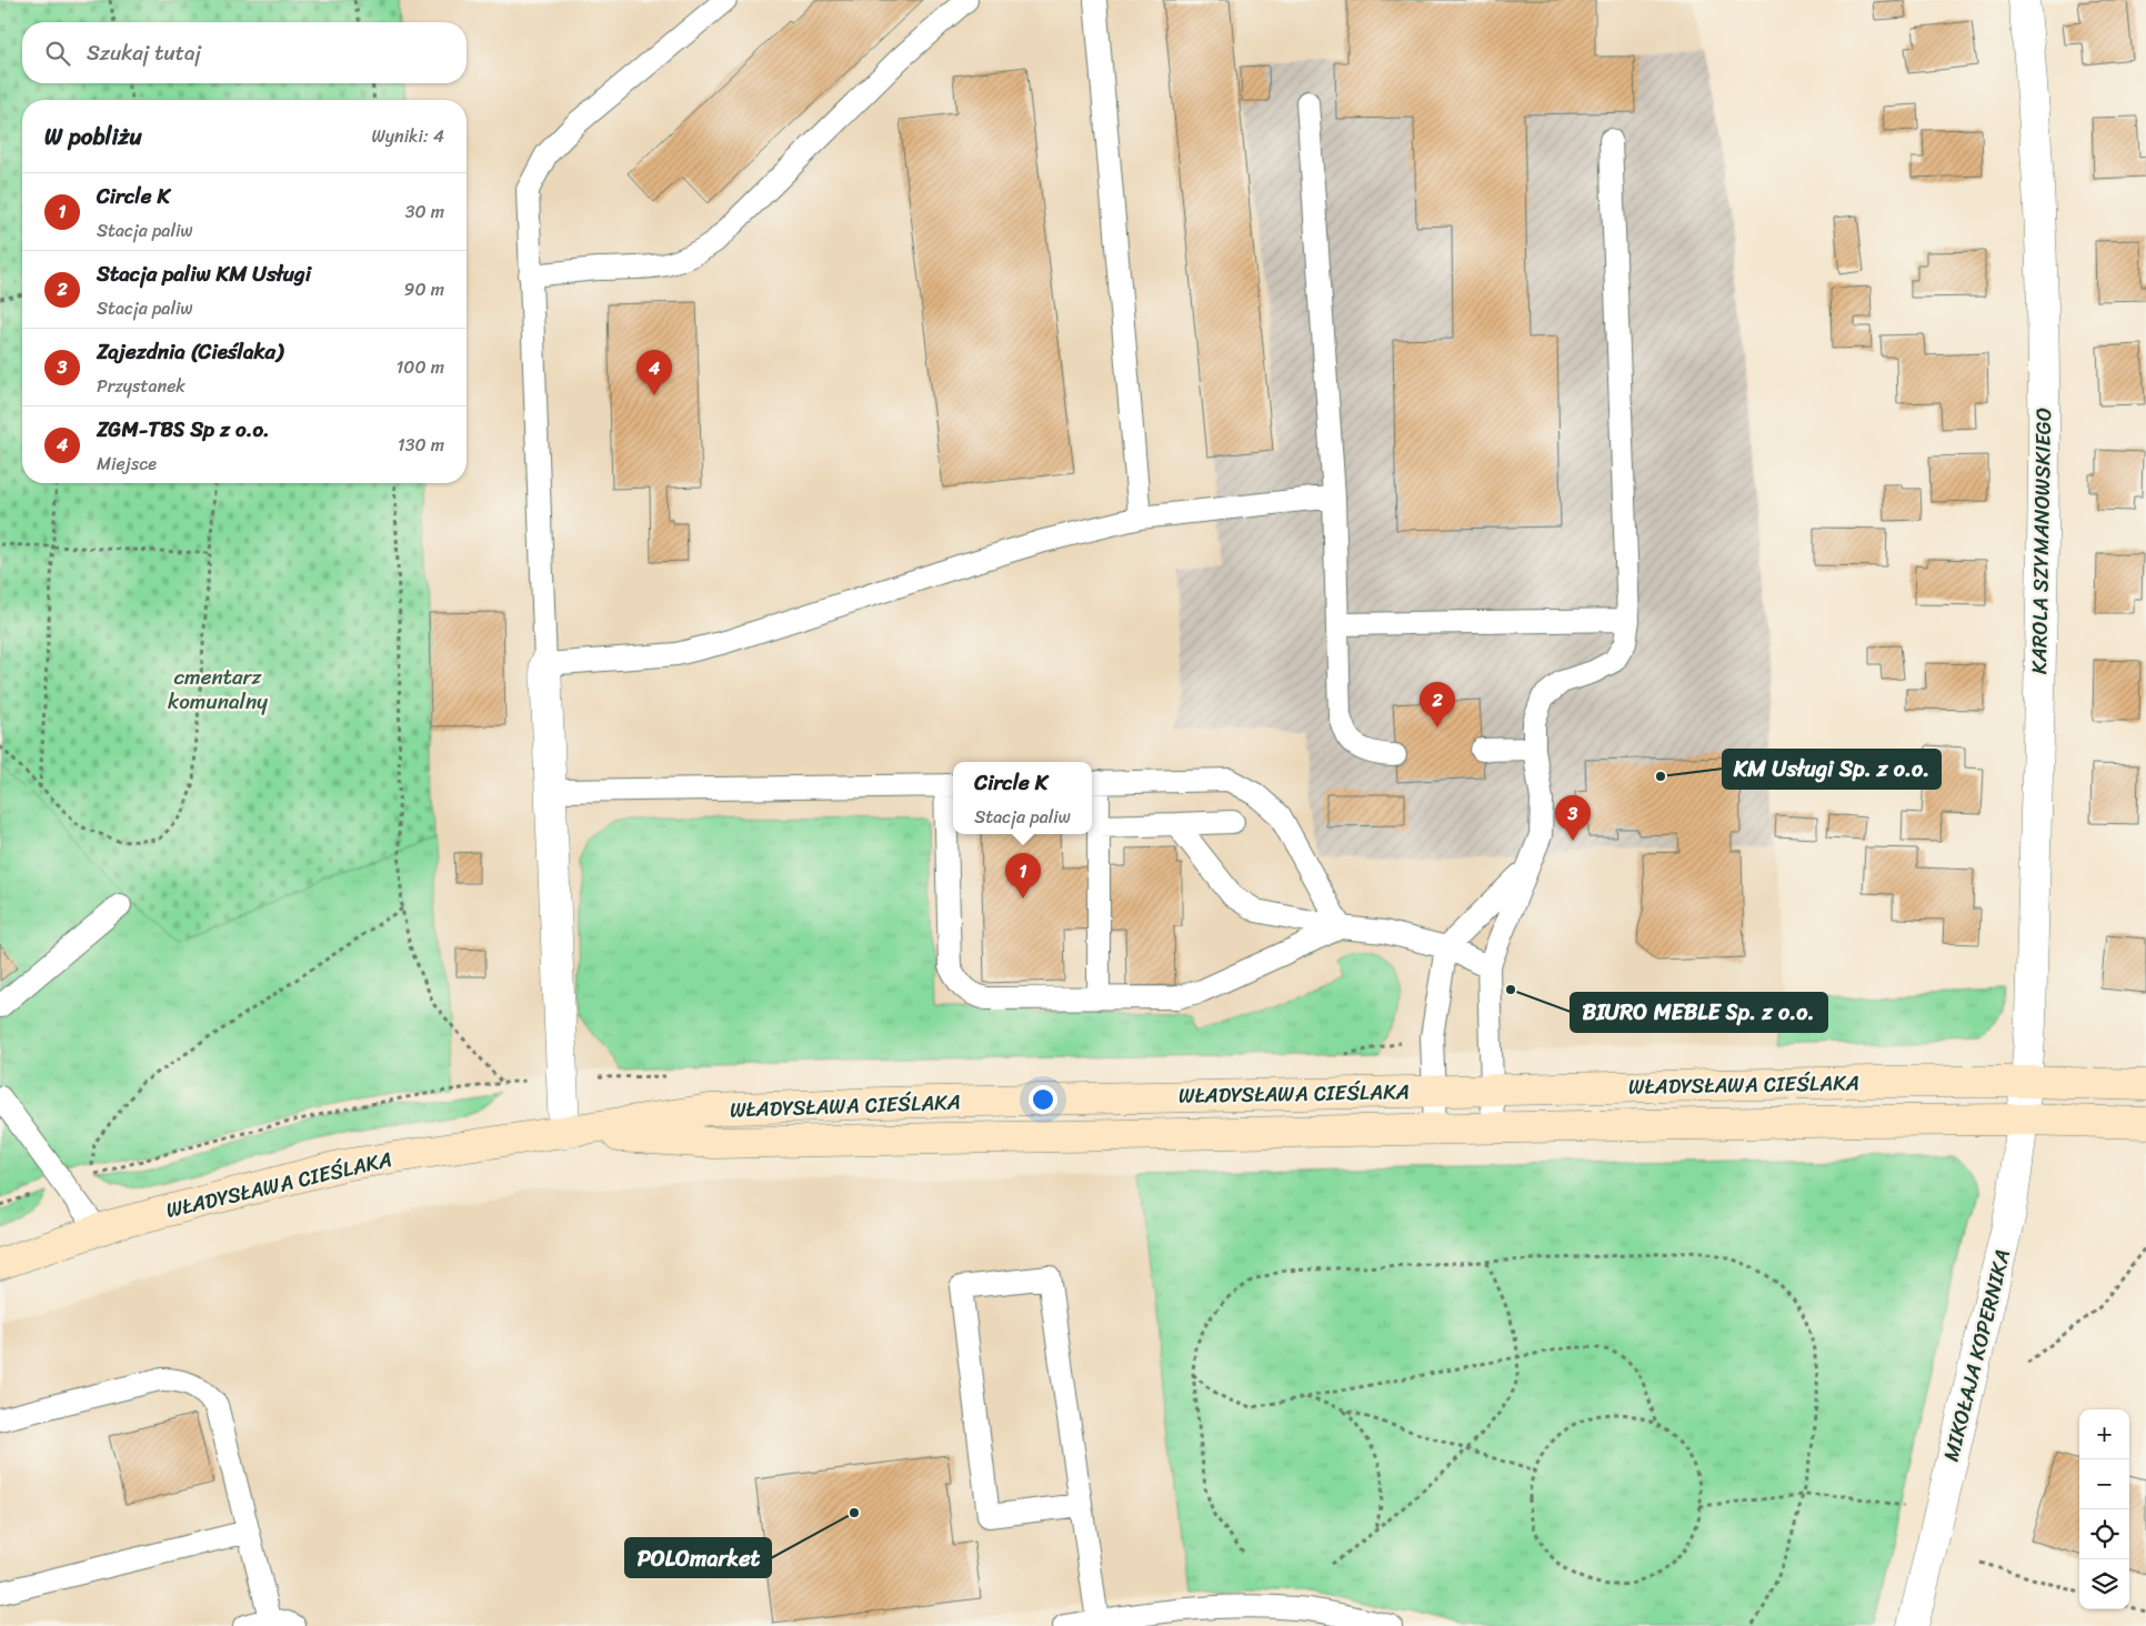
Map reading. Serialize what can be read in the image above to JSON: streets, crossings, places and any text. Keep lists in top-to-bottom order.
{
  "streets": {
    "street": ["KAROLA SZYMANOWSKIEGO", "WŁADYSŁAWA CIEŚLAKA", "MIKOŁAJA KOPERNIKA"]
  },
  "crossings": [
    ["KAROLA SZYMANOWSKIEGO", "WŁADYSŁAWA CIEŚLAKA"],
    ["KAROLA SZYMANOWSKIEGO", "MIKOŁAJA KOPERNIKA"],
    ["WŁADYSŁAWA CIEŚLAKA", "MIKOŁAJA KOPERNIKA"]
  ],
  "parks": ["cmentarz komunalny"],
  "places": ["KM Usługi Sp. z o.o.", "BIURO MEBLE Sp. z o.o.", "POLOmarket"],
  "page": {
    "search": "Szukaj tutaj",
    "heading": ["W pobliżu", "Wyniki: 4"],
    "list": [
      {
        "mark": "1",
        "name": "Circle K",
        "note": "Stacja paliw",
        "value": "30 m"
      },
      {
        "mark": "2",
        "name": "Stacja paliw KM Usługi",
        "note": "Stacja paliw",
        "value": "90 m"
      },
      {
        "mark": "3",
        "name": "Zajezdnia (Cieślaka)",
        "note": "Przystanek",
        "value": "100 m"
      },
      {
        "mark": "4",
        "name": "ZGM-TBS Sp z o.o.",
        "note": "Miejsce",
        "value": "130 m"
      }
    ],
    "pins": [
      "4",
      "2",
      "3",
      "1"
    ],
    "popup": ["Circle K", "Stacja paliw"],
    "map_buttons": ["+", "−"]
  }
}
